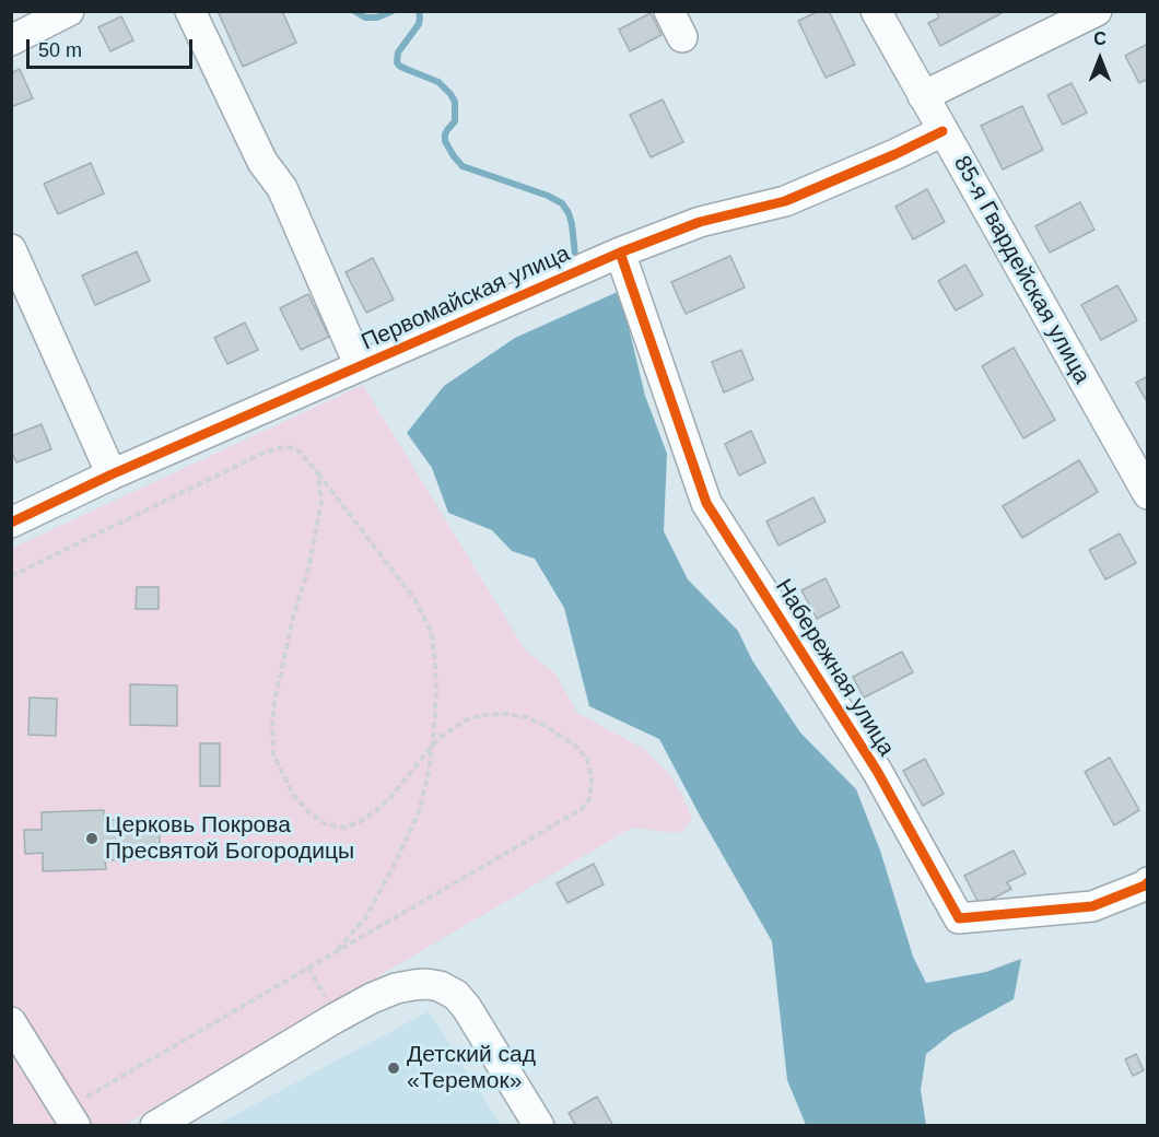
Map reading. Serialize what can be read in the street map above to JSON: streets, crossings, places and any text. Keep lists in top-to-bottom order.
{
  "streets": {
    "street": ["85-я Гвардейская улица", "Первомайская улица", "Набережная улица"]
  },
  "crossings": [
    ["85-я Гвардейская улица", "Первомайская улица"],
    ["Первомайская улица", "Набережная улица"]
  ],
  "places": ["Церковь Покрова Пресвятой Богородицы", "Детский сад «Теремок»"],
  "scale_bar": "50 m",
  "north": "top"
}
